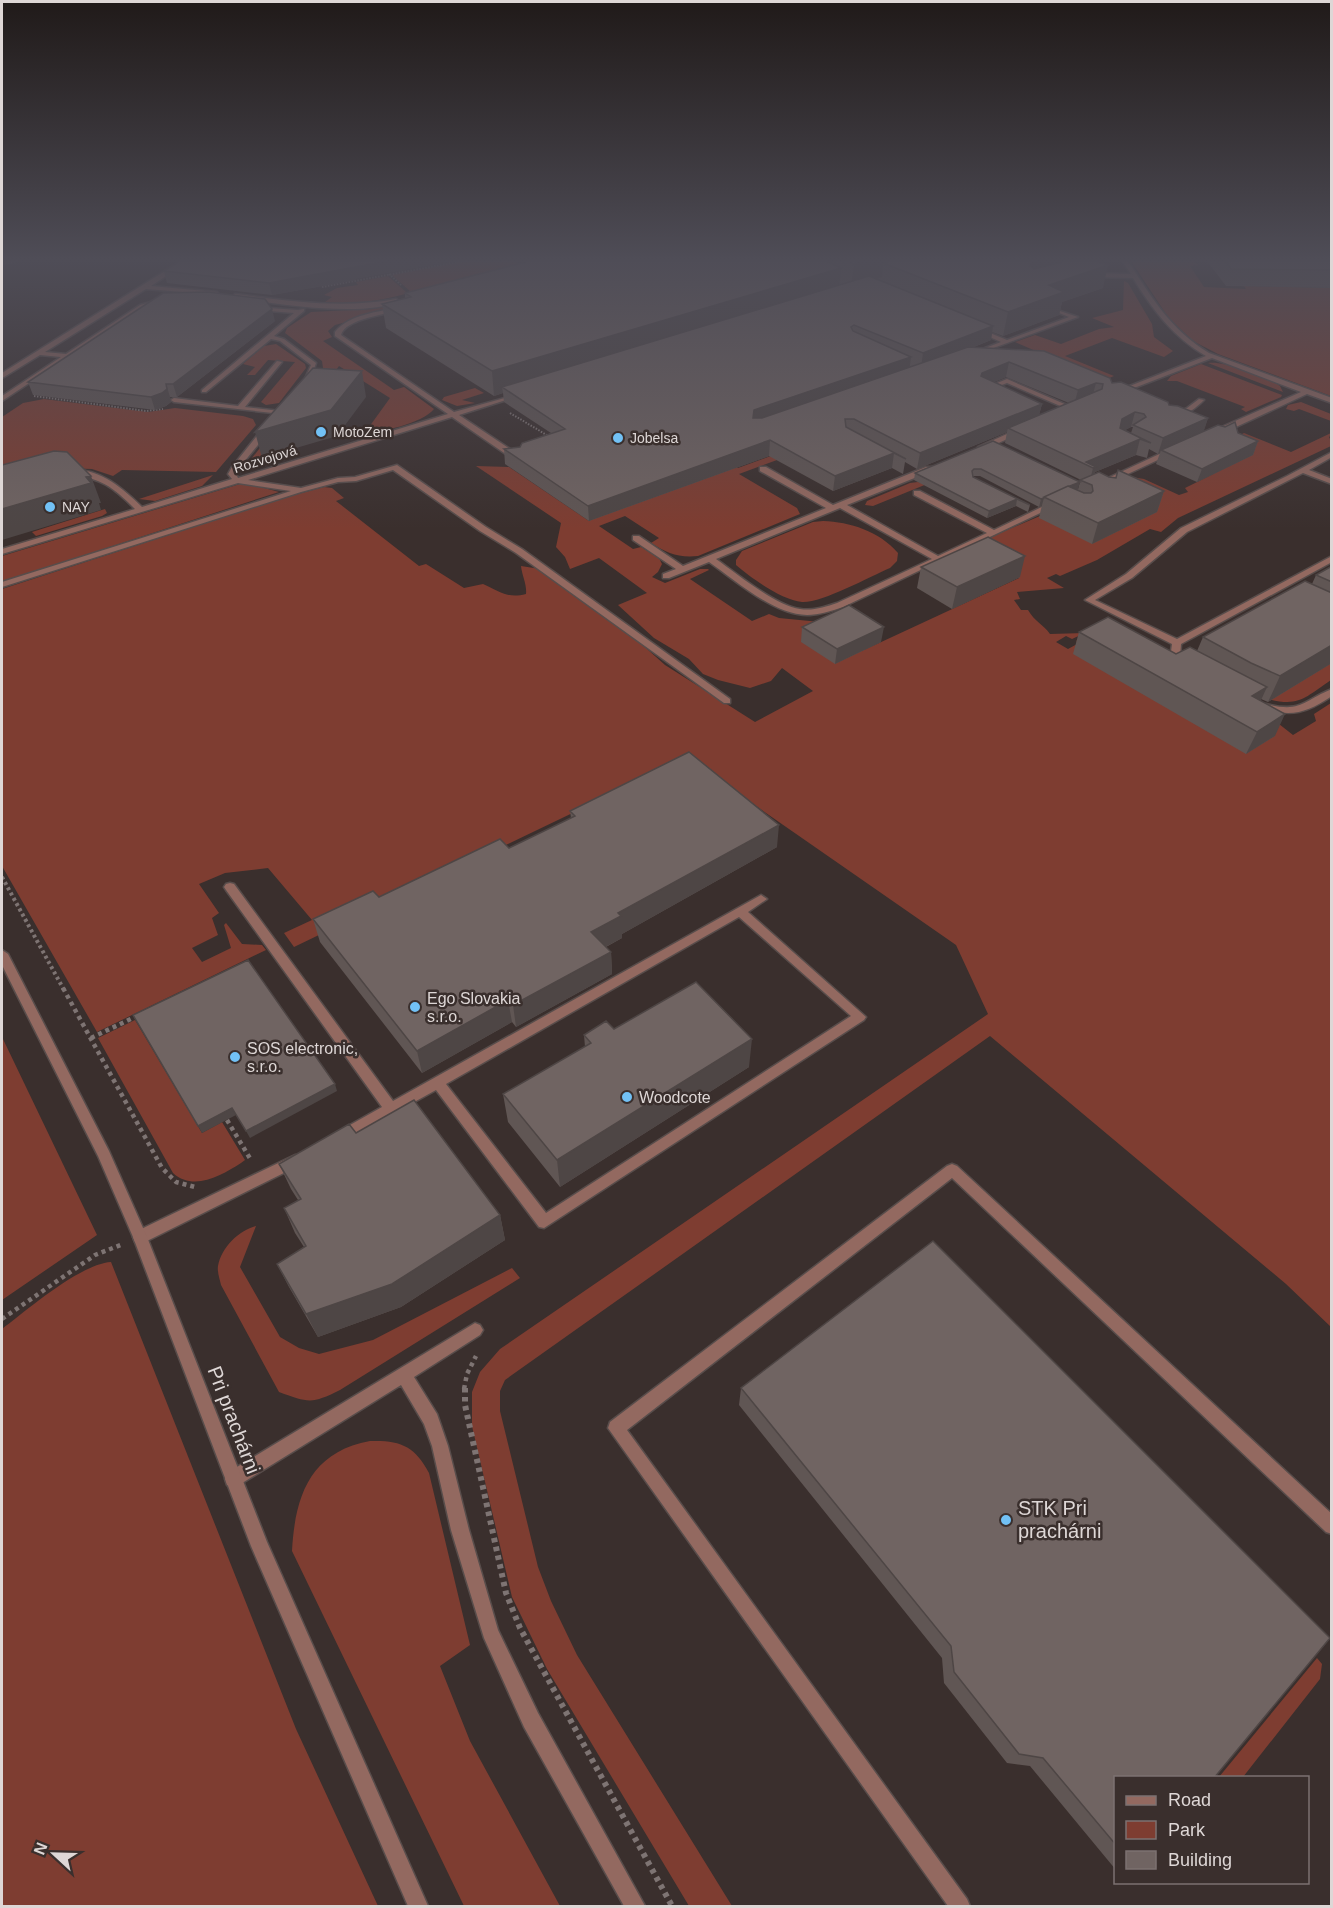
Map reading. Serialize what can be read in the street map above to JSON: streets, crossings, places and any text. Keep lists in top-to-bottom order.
{
  "streets": {
    "street": ["Rozvojová", "Pri prachárni"]
  },
  "places": [
    "MotoZem",
    "Jobelsa",
    "NAY",
    "Ego Slovakia s.r.o.",
    "SOS electronic, s.r.o.",
    "Woodcote",
    "STK Pri prachárni"
  ],
  "legend": ["Road", "Park", "Building"],
  "north": "left"
}
